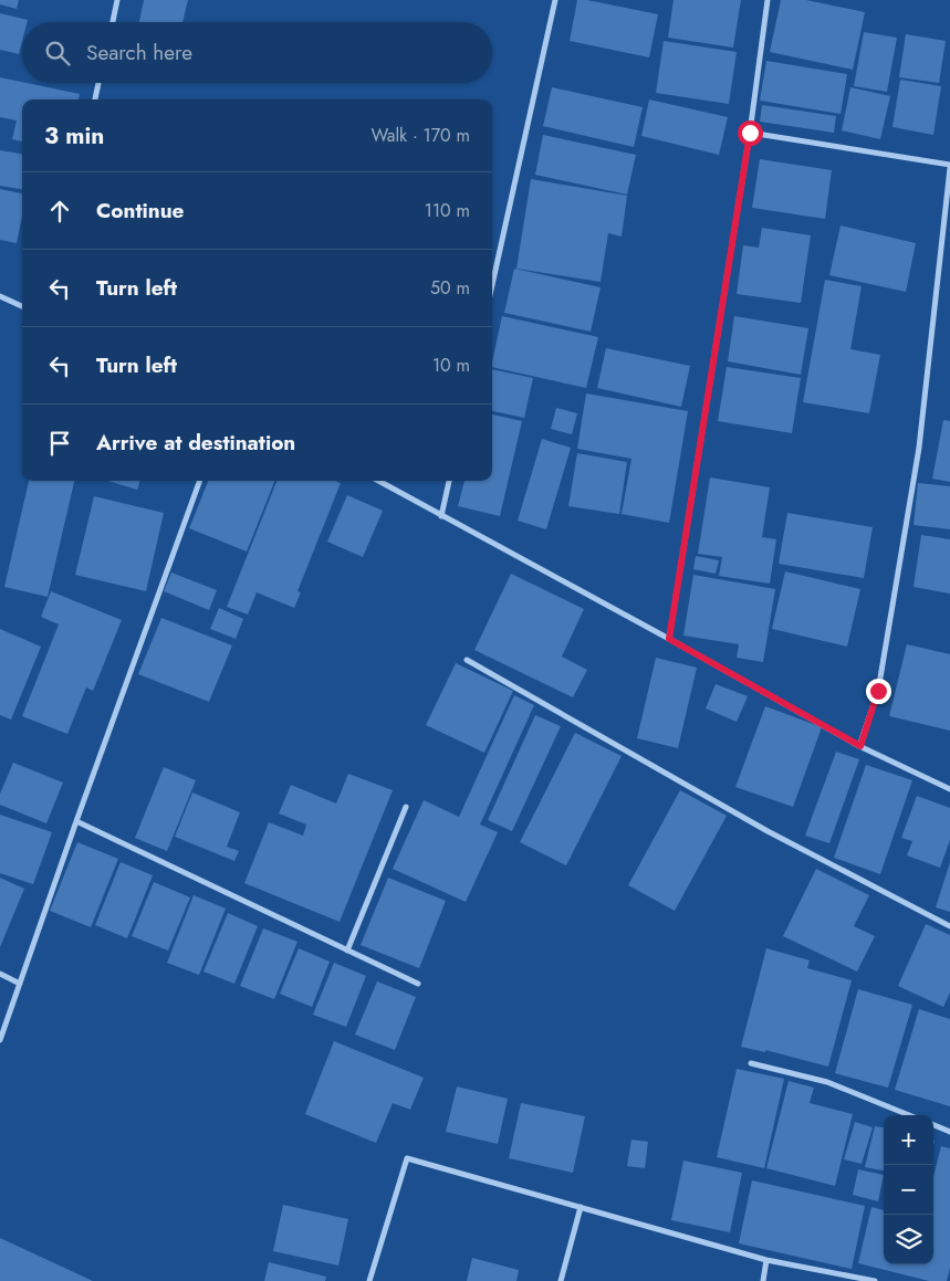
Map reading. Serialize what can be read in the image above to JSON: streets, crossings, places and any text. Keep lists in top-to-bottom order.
{
  "page": {
    "search": "Search here",
    "heading": ["3 min", "Walk · 170 m"],
    "list": [
      ["Continue", "110 m"],
      ["Turn left", "50 m"],
      ["Turn left", "10 m"],
      "Arrive at destination"
    ],
    "map_buttons": ["+", "−"]
  }
}
